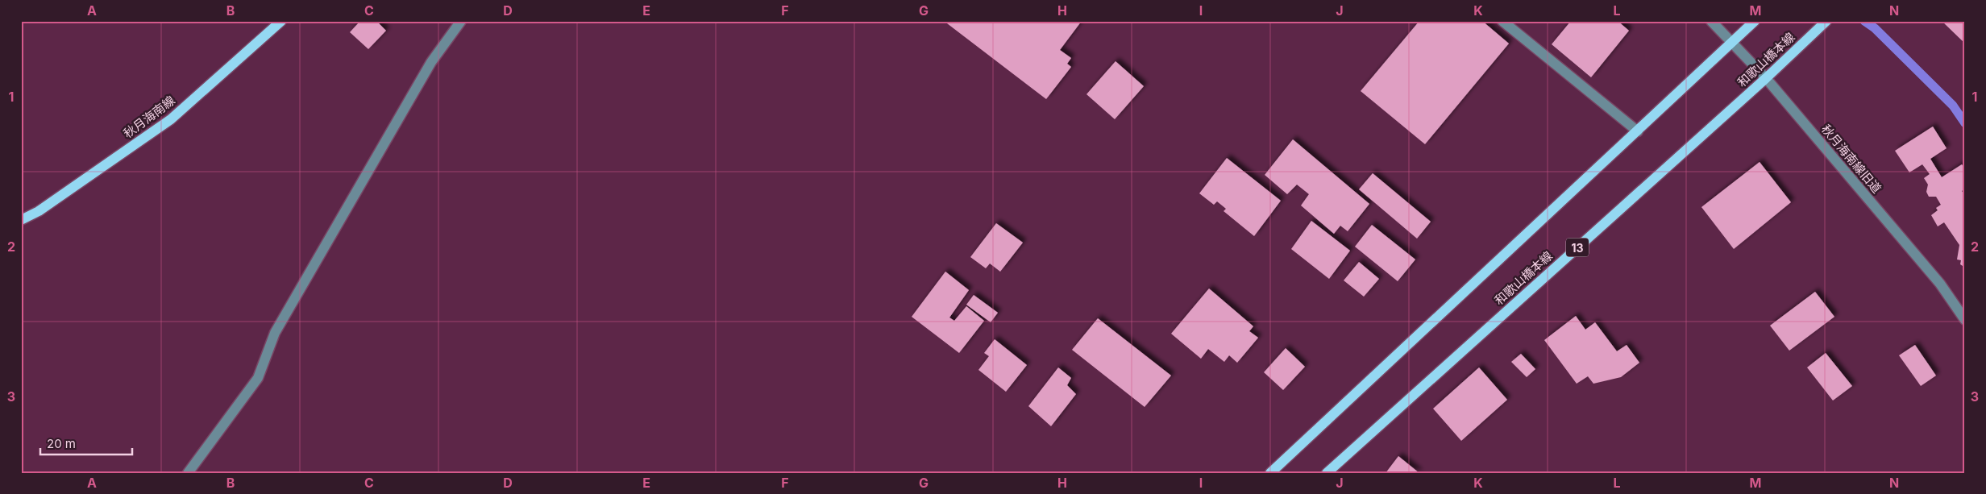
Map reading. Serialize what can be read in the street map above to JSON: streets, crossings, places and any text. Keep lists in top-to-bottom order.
{
  "streets": {
    "main road": ["和歌山橋本線", "秋月海南線", "13"],
    "street": ["秋月海南線旧道"]
  },
  "crossings": [
    ["和歌山橋本線", "秋月海南線旧道"]
  ],
  "scale_bar": "20 m",
  "grid": {
    "columns": [
      "A",
      "B",
      "C",
      "D",
      "E",
      "F",
      "G",
      "H",
      "I",
      "J",
      "K",
      "L",
      "M",
      "N"
    ],
    "rows": ["1", "2", "3"]
  }
}
